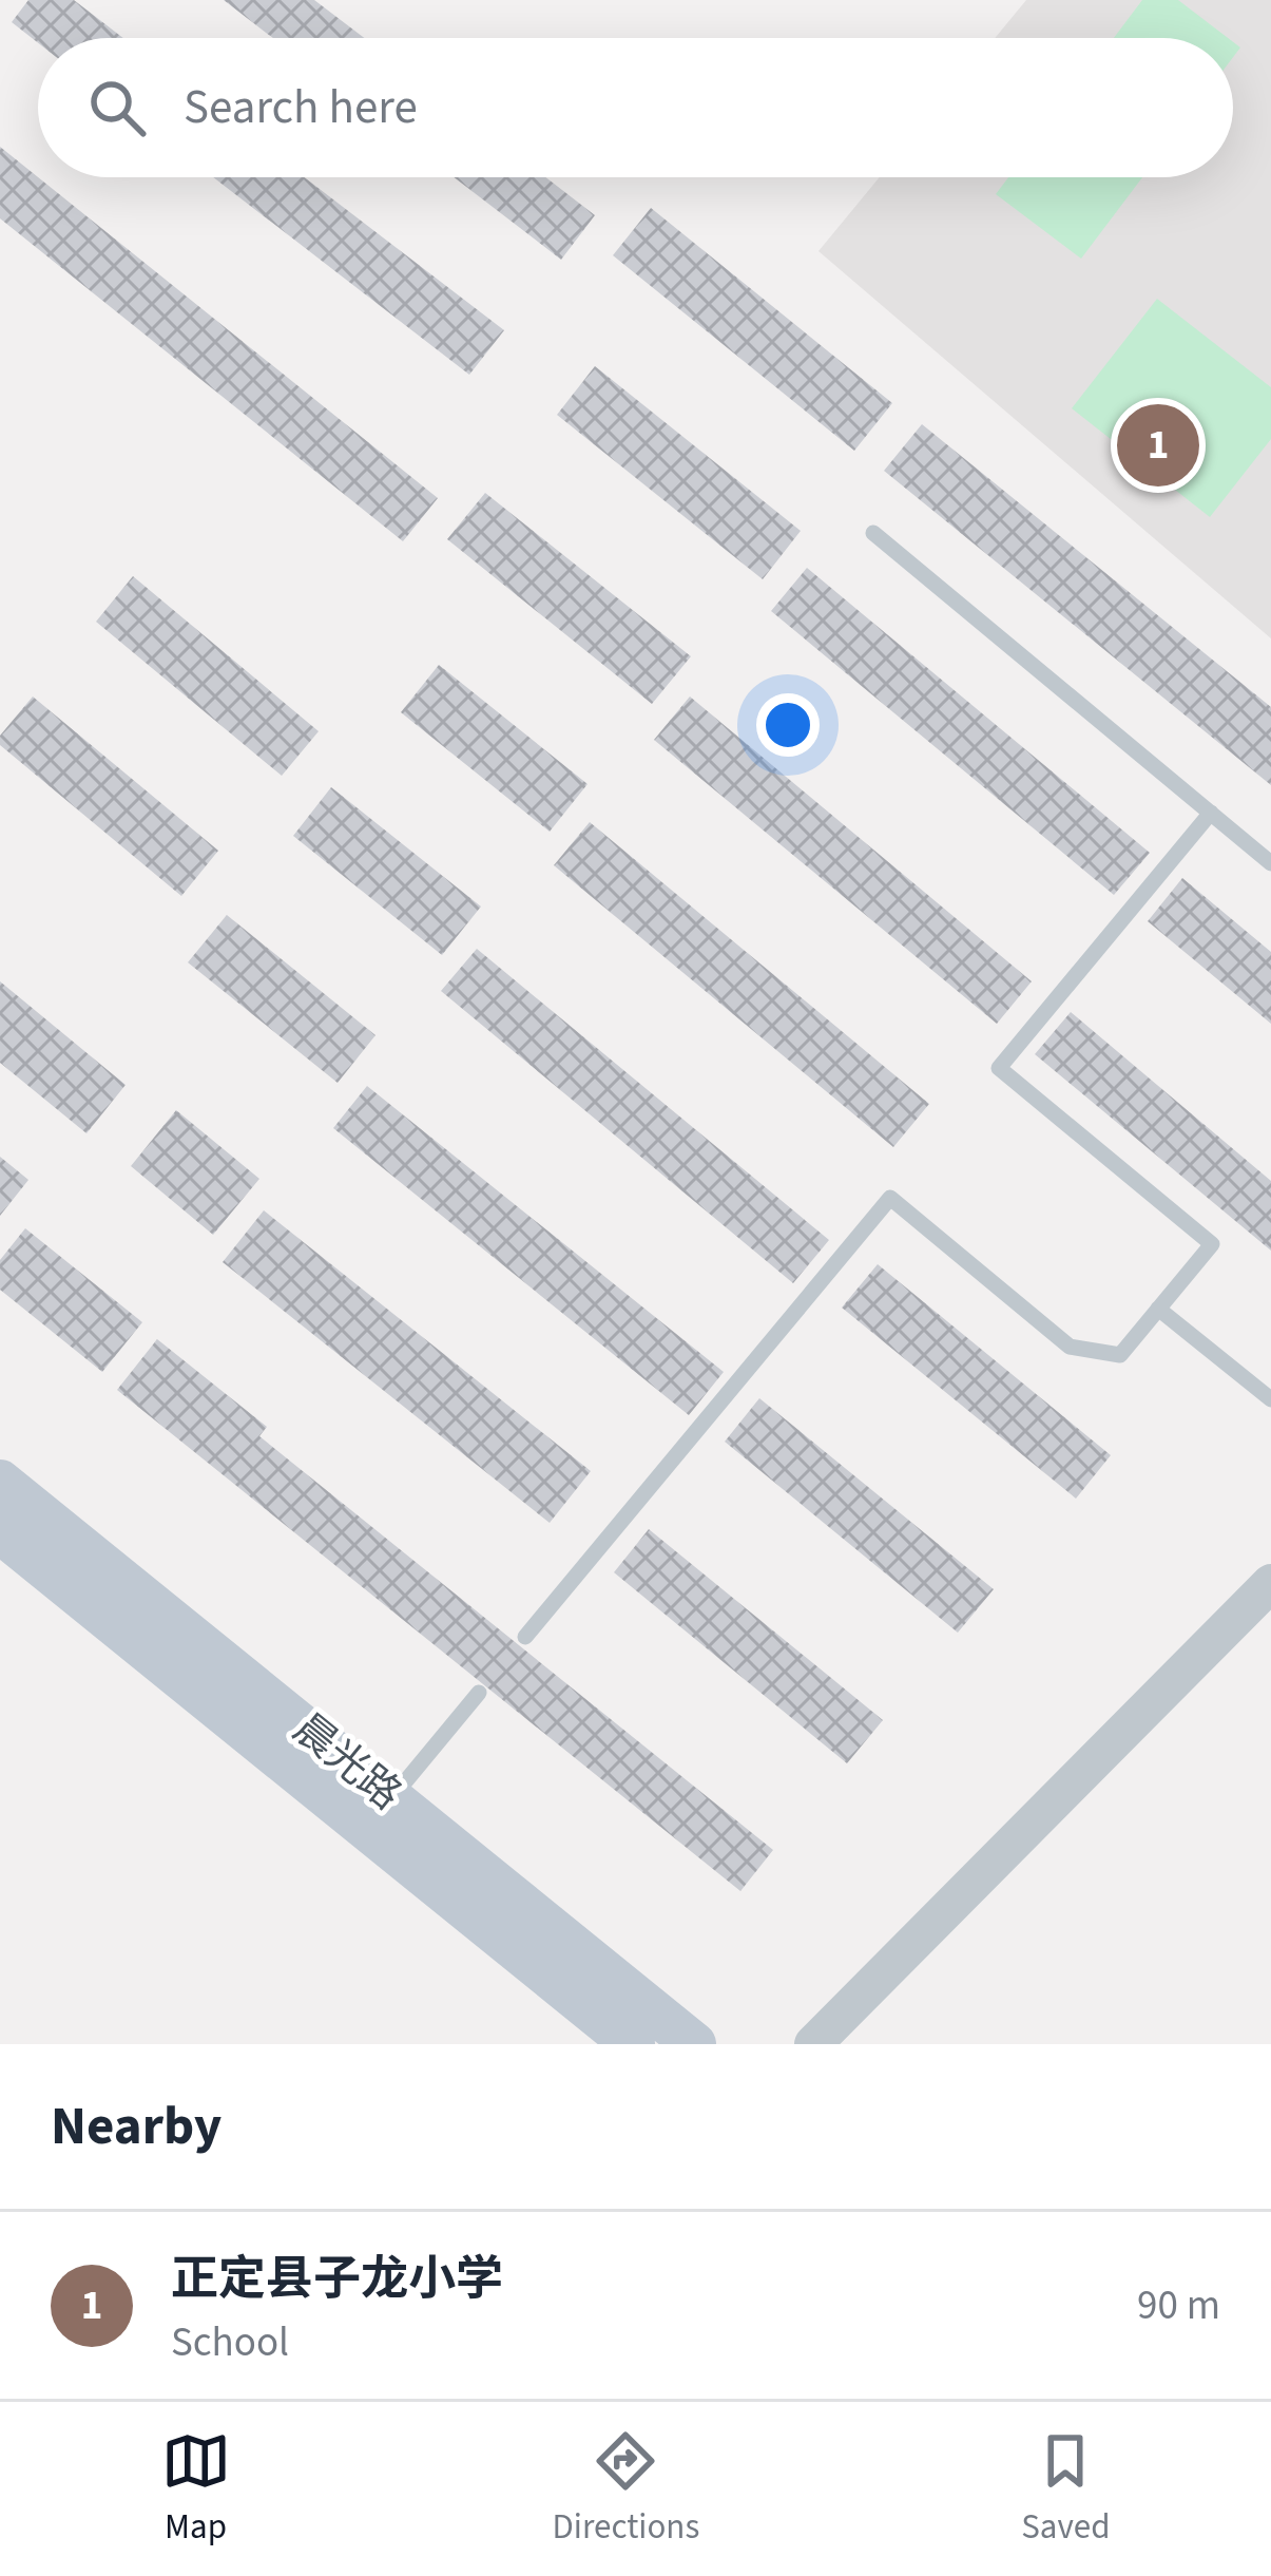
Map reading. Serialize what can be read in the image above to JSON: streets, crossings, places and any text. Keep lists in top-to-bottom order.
{
  "streets": {
    "main road": ["晨光路"]
  },
  "page": {
    "search": "Search here",
    "pins": "1",
    "heading": "Nearby",
    "list": [
      {
        "mark": "1",
        "name": "正定县子龙小学",
        "note": "School",
        "value": "90 m"
      }
    ],
    "nav": ["Map", "Directions", "Saved"]
  }
}
